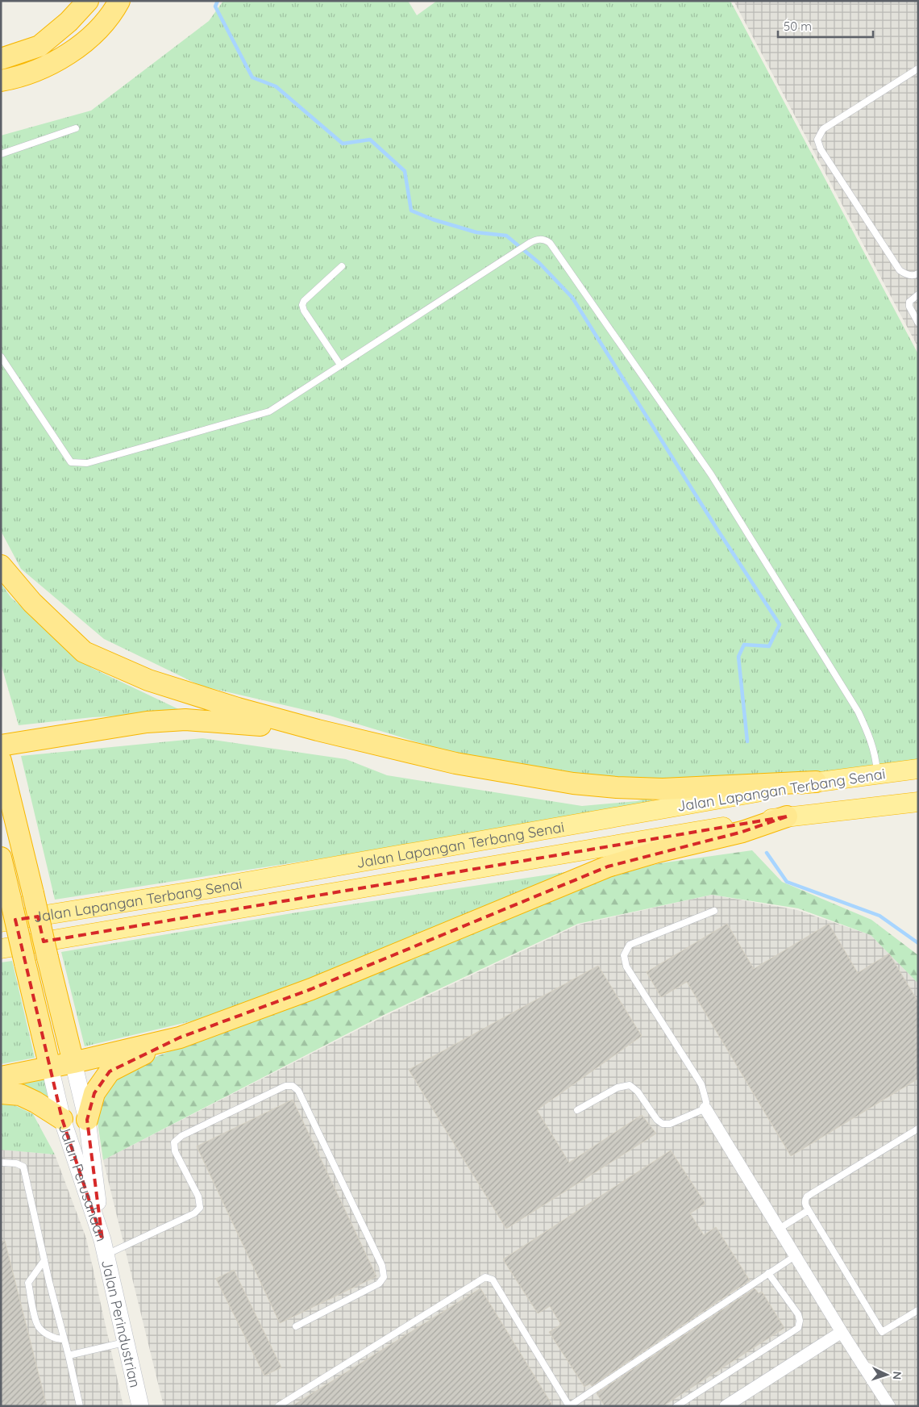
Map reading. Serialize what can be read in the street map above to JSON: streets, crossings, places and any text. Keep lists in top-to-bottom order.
{
  "streets": {
    "highway": ["Jalan Lapangan Terbang Senai"],
    "main road": ["Jalan Perusahaan", "Jalan Perindustrian"]
  },
  "crossings": [
    ["Jalan Perusahaan", "Jalan Perindustrian"]
  ],
  "scale_bar": "50 m",
  "north": "right"
}
